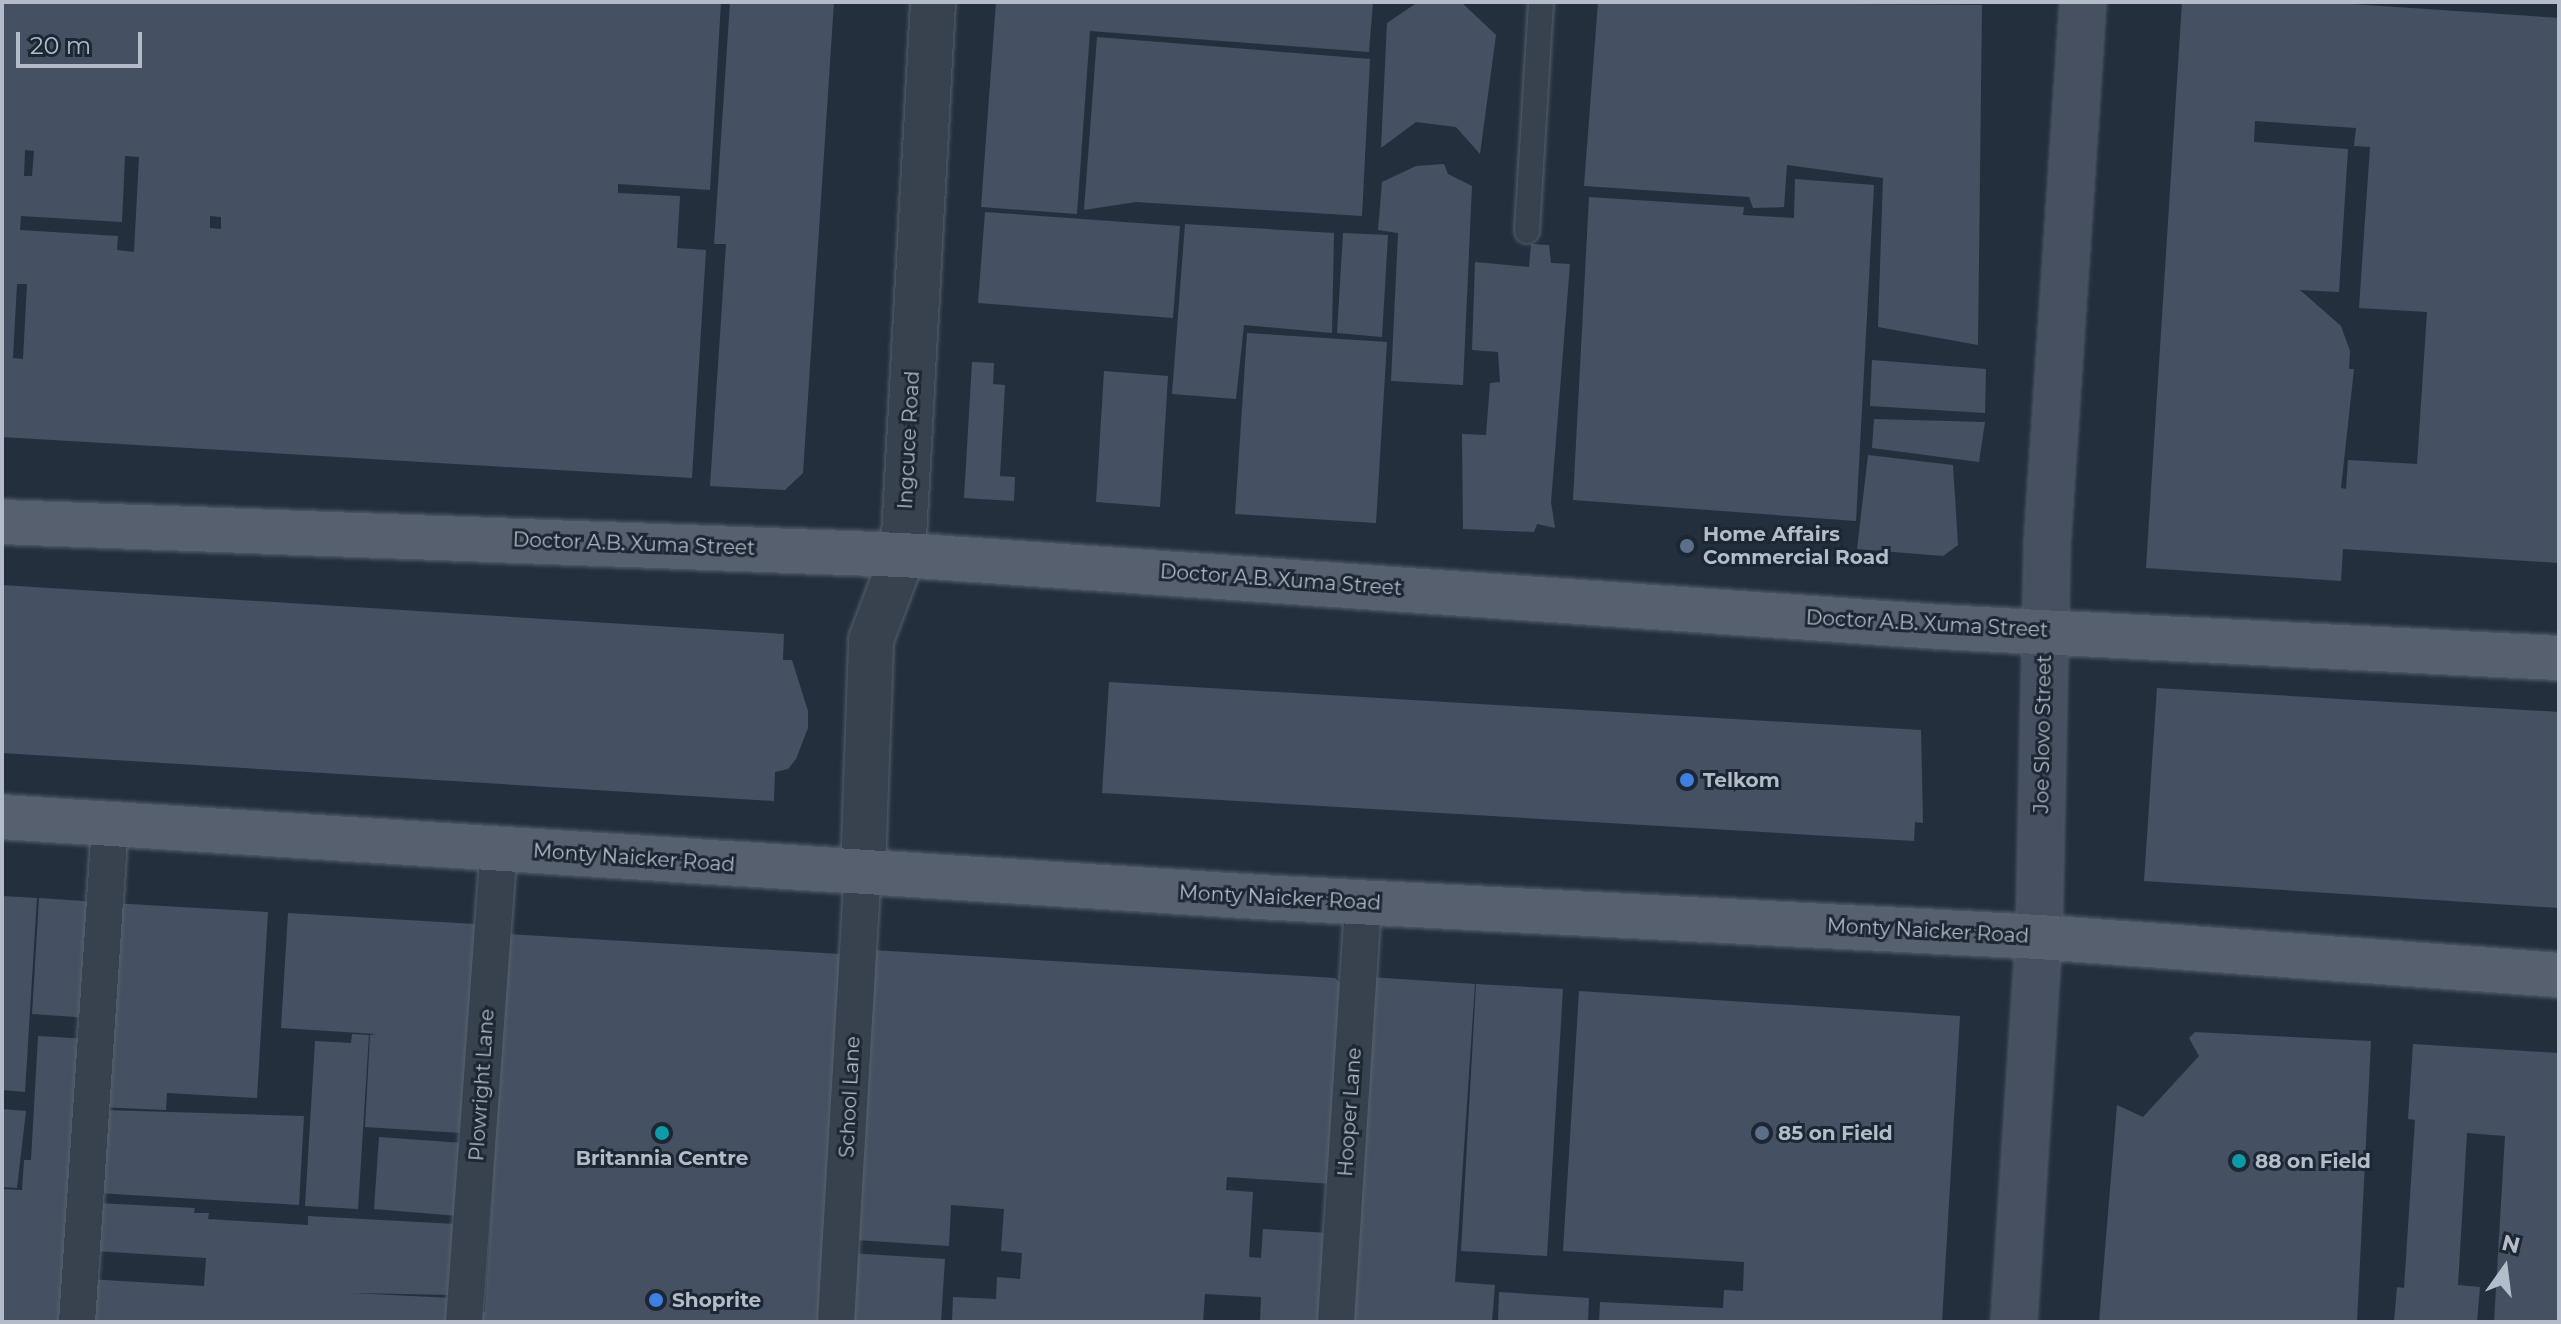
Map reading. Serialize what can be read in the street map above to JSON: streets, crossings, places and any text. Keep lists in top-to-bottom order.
{
  "streets": {
    "main road": ["Doctor A.B. Xuma Street", "Joe Slovo Street", "Monty Naicker Road"],
    "street": [
      "Ingcuce Road",
      "Plowright Lane",
      "School Lane",
      "Hooper Lane"
    ]
  },
  "crossings": [
    ["Ingcuce Road", "Doctor A.B. Xuma Street"],
    ["Ingcuce Road", "Monty Naicker Road"],
    ["Ingcuce Road", "School Lane"],
    ["Doctor A.B. Xuma Street", "Joe Slovo Street"],
    ["Joe Slovo Street", "Monty Naicker Road"],
    ["Monty Naicker Road", "Plowright Lane"],
    ["Monty Naicker Road", "School Lane"],
    ["Monty Naicker Road", "Hooper Lane"]
  ],
  "places": [
    "Home Affairs Commercial Road",
    "Telkom",
    "Britannia Centre",
    "85 on Field",
    "88 on Field",
    "Shoprite"
  ],
  "scale_bar": "20 m",
  "north": "top"
}
